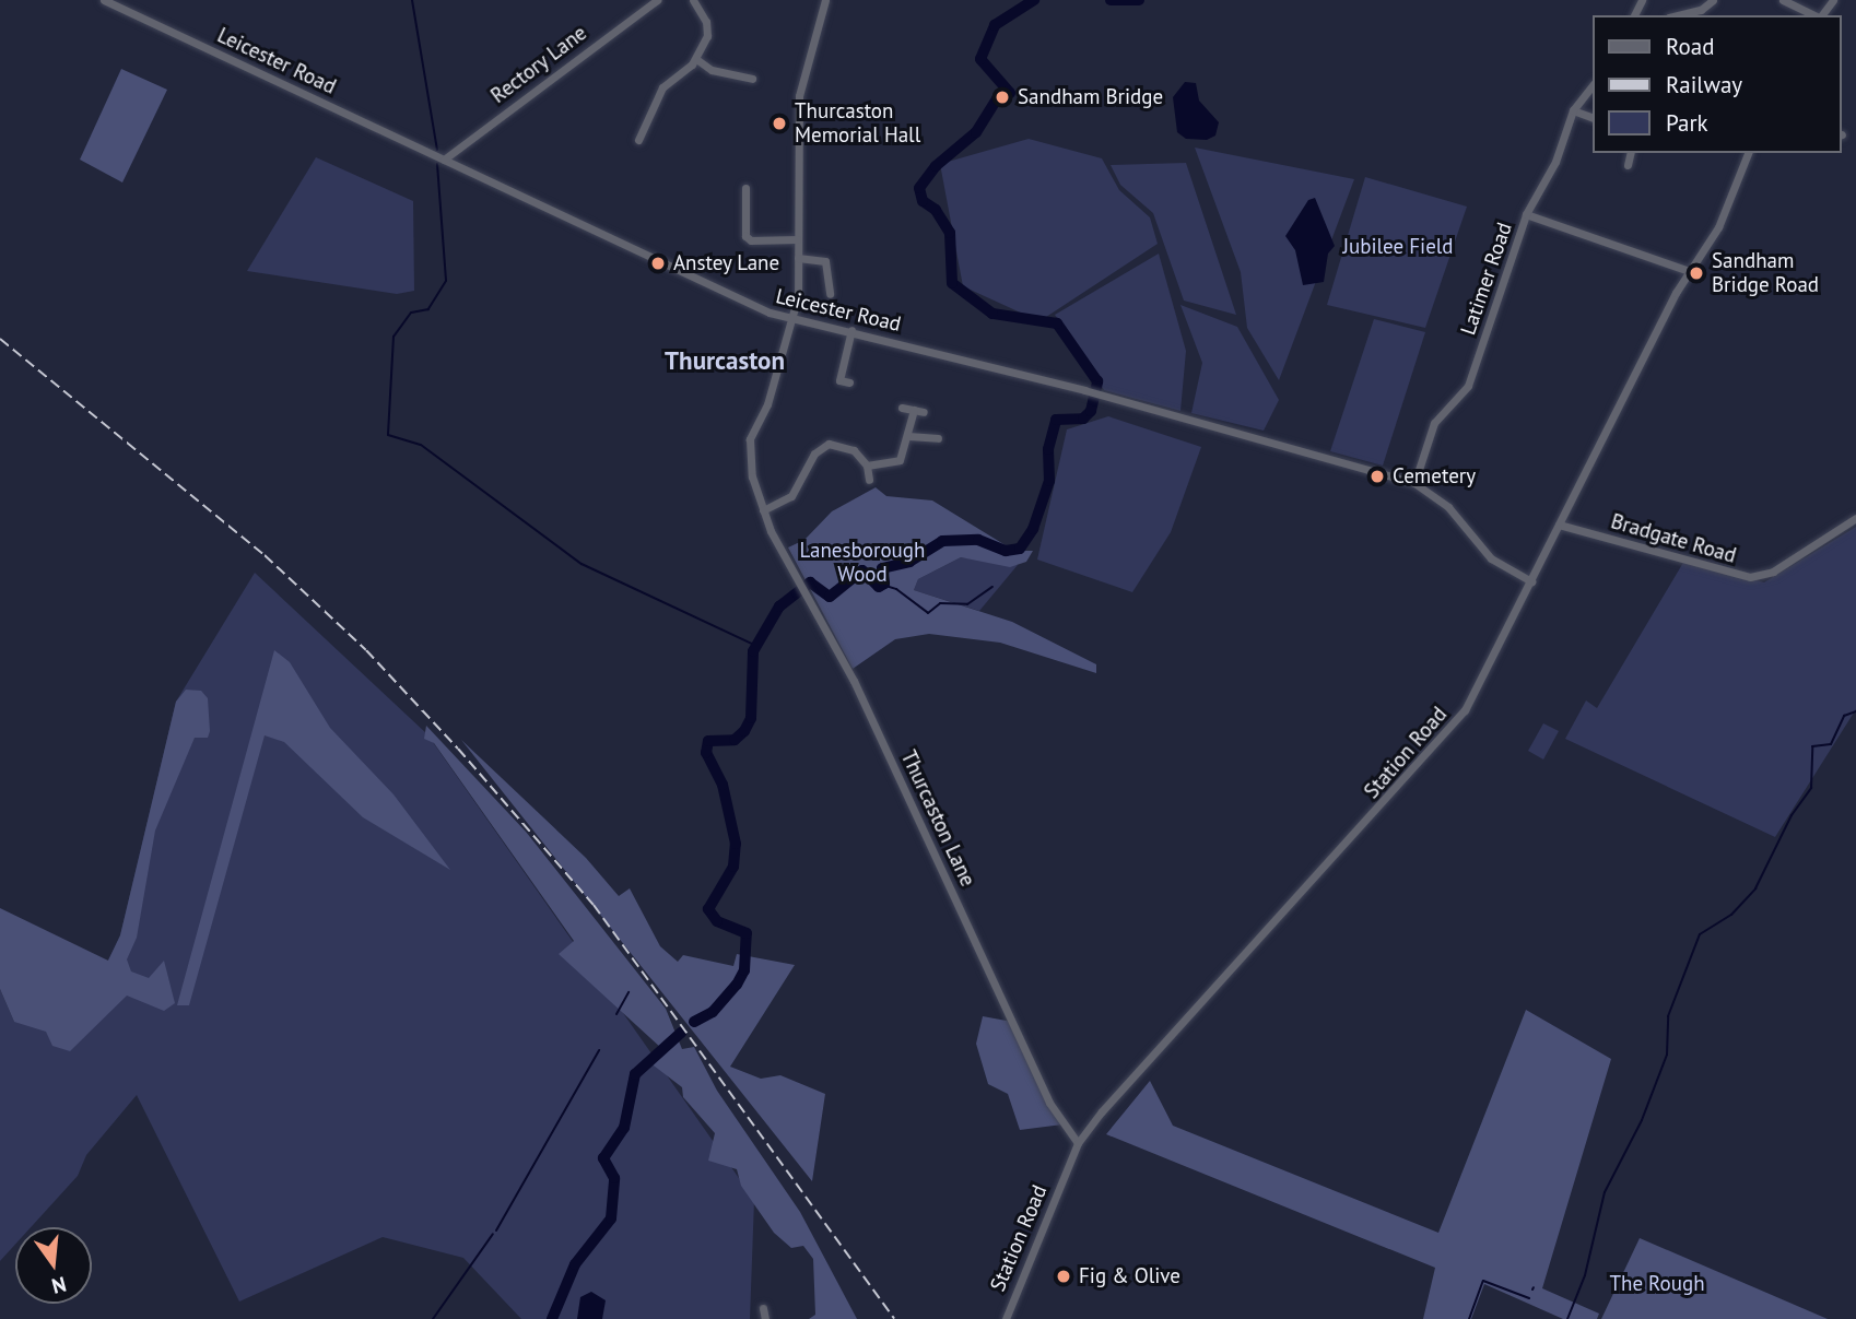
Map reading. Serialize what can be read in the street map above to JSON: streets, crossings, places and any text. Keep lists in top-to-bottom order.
{
  "streets": {
    "street": [
      "Leicester Road",
      "Rectory Lane",
      "Latimer Road",
      "Bradgate Road",
      "Station Road",
      "Thurcaston Lane"
    ]
  },
  "crossings": [
    ["Leicester Road", "Rectory Lane"],
    ["Leicester Road", "Latimer Road"],
    ["Leicester Road", "Station Road"],
    ["Leicester Road", "Thurcaston Lane"],
    ["Bradgate Road", "Station Road"],
    ["Station Road", "Thurcaston Lane"]
  ],
  "districts": ["Thurcaston"],
  "parks": ["Jubilee Field", "Lanesborough Wood", "The Rough"],
  "places": [
    "Sandham Bridge",
    "Thurcaston Memorial Hall",
    "Anstey Lane",
    "Sandham Bridge Road",
    "Cemetery",
    "Fig & Olive"
  ],
  "legend": ["Road", "Railway", "Park"],
  "north": "bottom"
}
